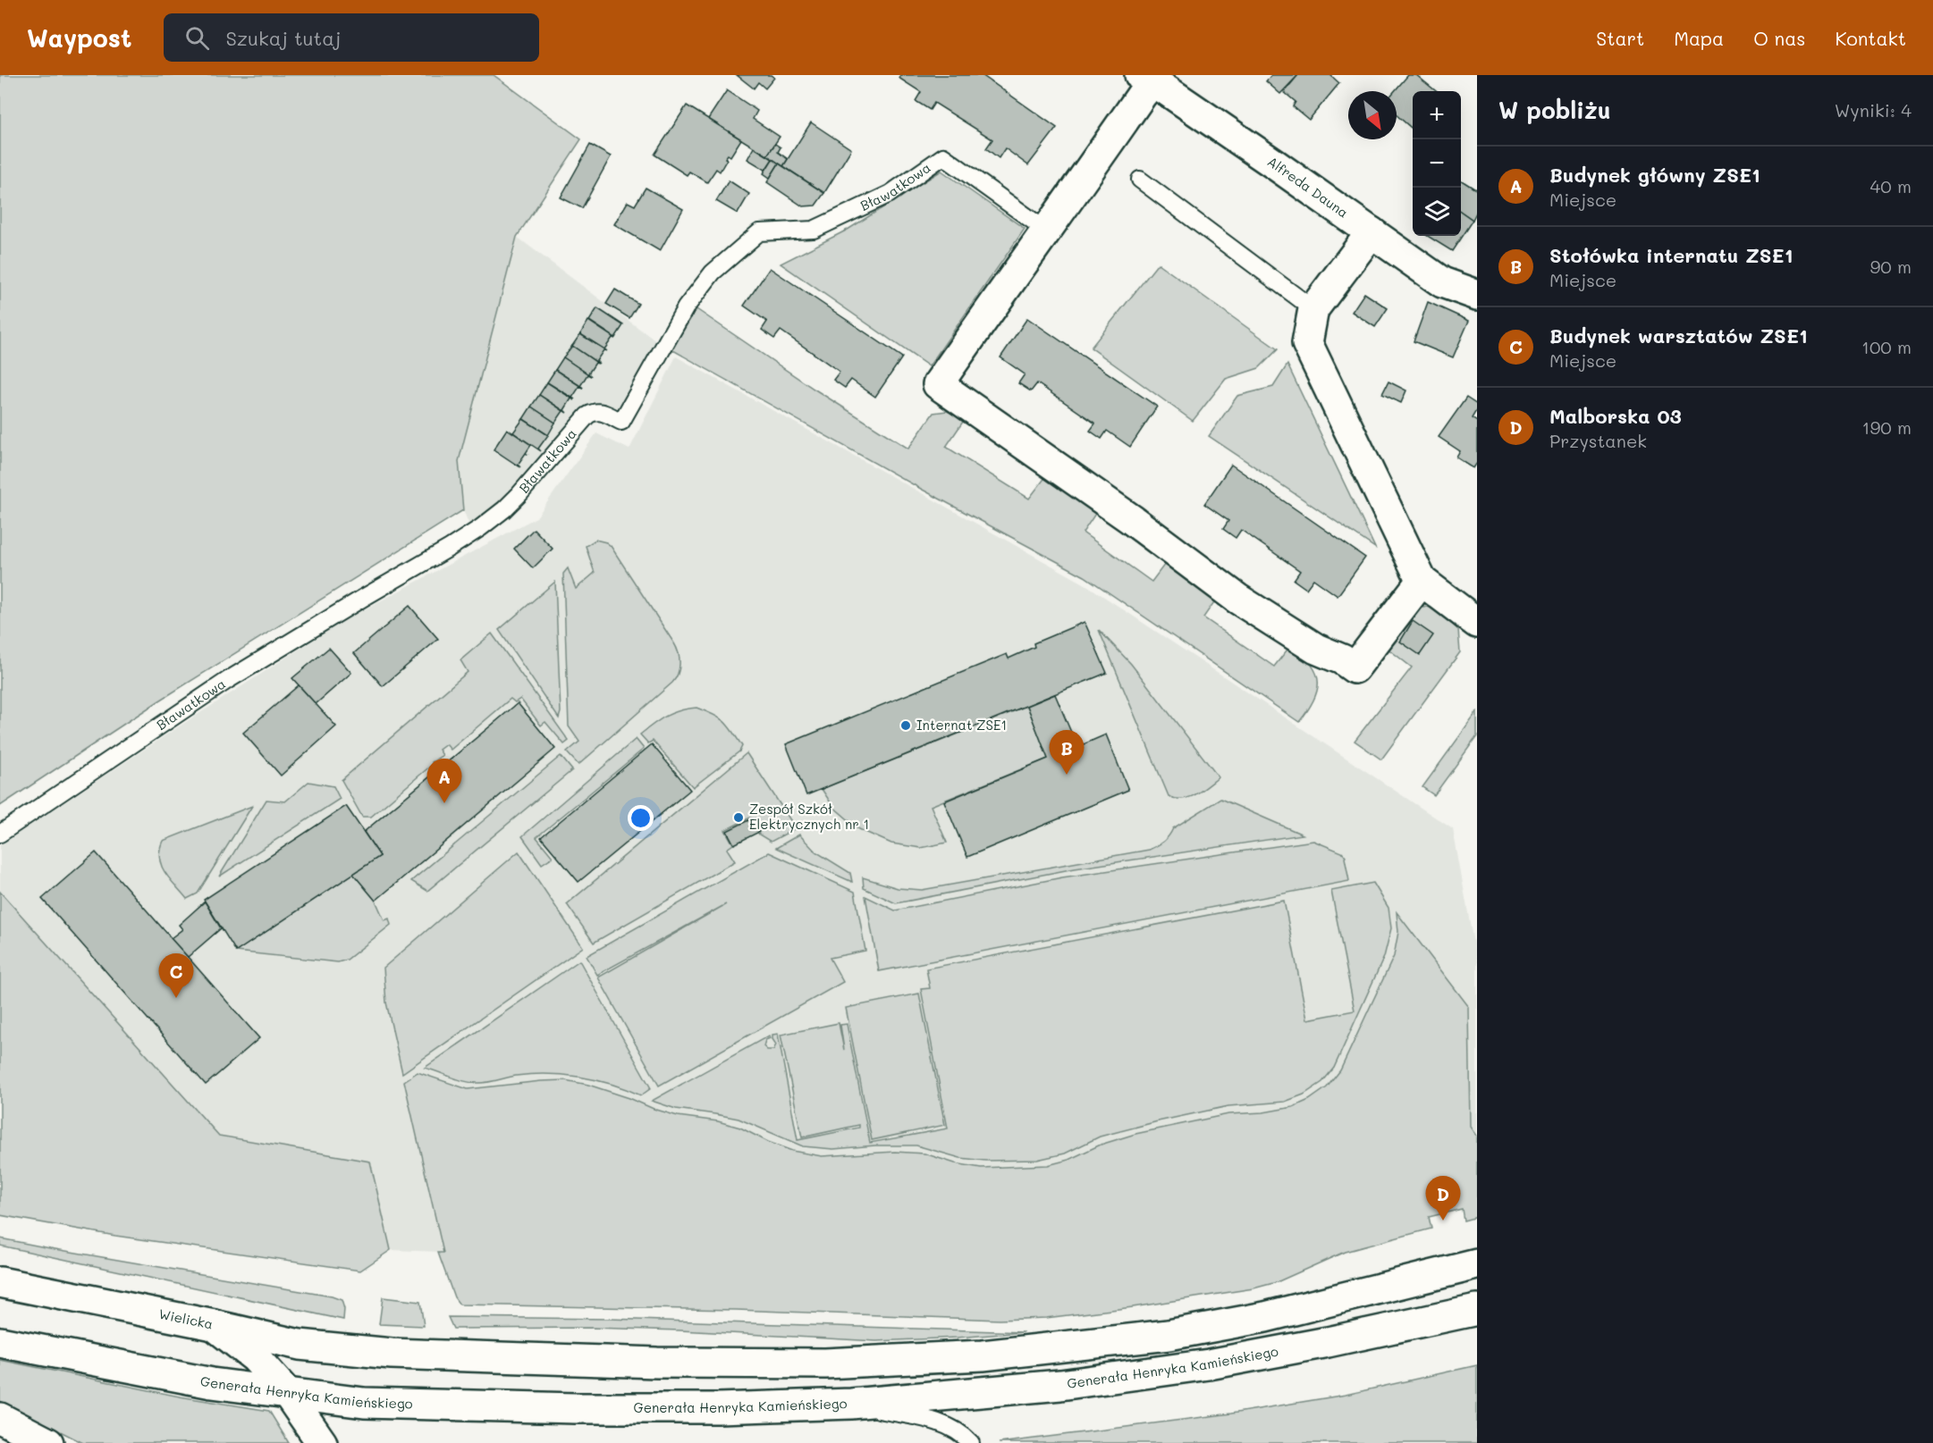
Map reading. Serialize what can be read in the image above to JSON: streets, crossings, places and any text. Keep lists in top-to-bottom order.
{
  "streets": {
    "main road": ["Alfreda Dauna", "Wielicka", "Generała Henryka Kamieńskiego"],
    "lane": ["Bławatkowa"]
  },
  "crossings": [
    ["Wielicka", "Generała Henryka Kamieńskiego"]
  ],
  "places": ["Internat ZSE1", "Zespół Szkół Elektrycznych nr 1"],
  "north": "bottom right",
  "page": {
    "header": "Waypost",
    "search": "Szukaj tutaj",
    "nav": [
      "Start",
      "Mapa",
      "O nas",
      "Kontakt"
    ],
    "heading": ["W pobliżu", "Wyniki: 4"],
    "map_buttons": ["+", "−"],
    "list": [
      {
        "mark": "A",
        "name": "Budynek główny ZSE1",
        "note": "Miejsce",
        "value": "40 m"
      },
      {
        "mark": "B",
        "name": "Stołówka internatu ZSE1",
        "note": "Miejsce",
        "value": "90 m"
      },
      {
        "mark": "C",
        "name": "Budynek warsztatów ZSE1",
        "note": "Miejsce",
        "value": "100 m"
      },
      {
        "mark": "D",
        "name": "Malborska 03",
        "note": "Przystanek",
        "value": "190 m"
      }
    ],
    "pins": [
      "B",
      "A",
      "C",
      "D"
    ]
  }
}
